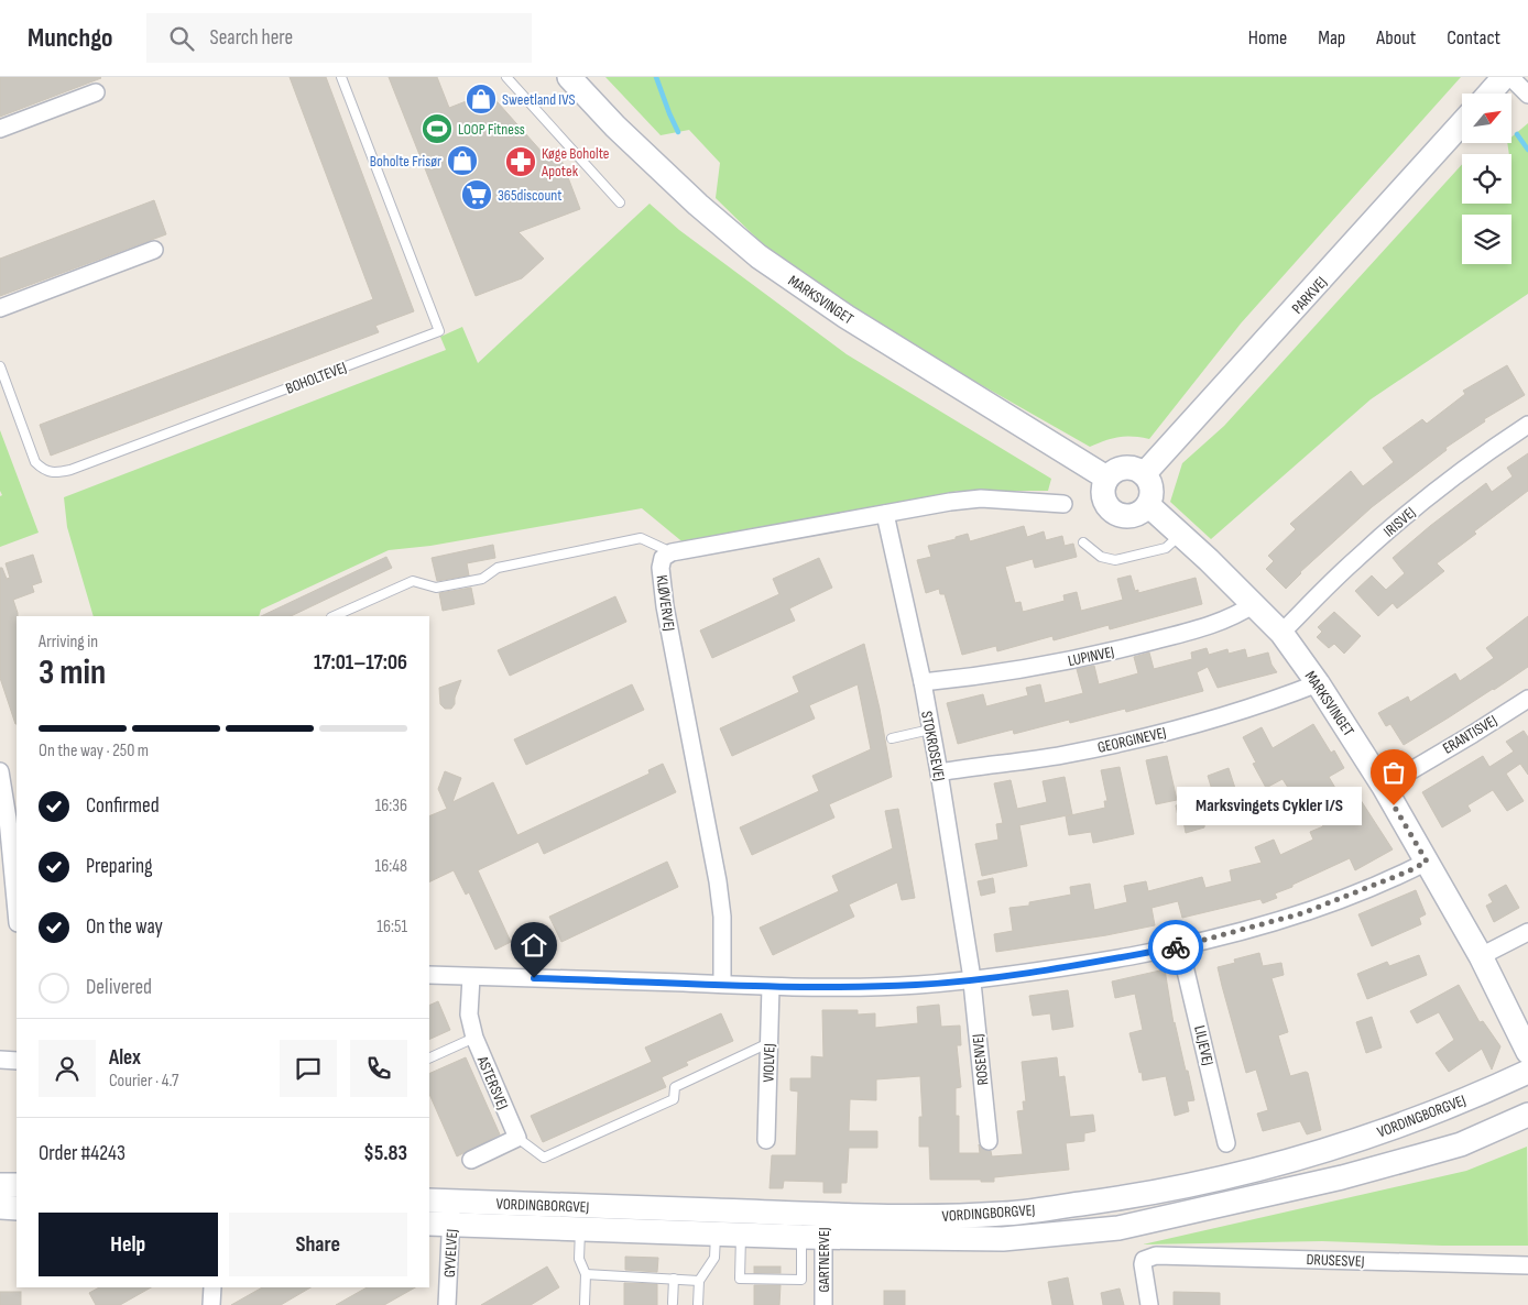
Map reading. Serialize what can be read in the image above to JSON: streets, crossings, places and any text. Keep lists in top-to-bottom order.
{
  "streets": {
    "main road": ["PARKVEJ", "MARKSVINGET", "VORDINGBORGVEJ"],
    "street": [
      "IRISVEJ",
      "KLØVERVEJ",
      "LUPINVEJ",
      "ERANTISVEJ",
      "GEORGINEVEJ",
      "STOKROSEVEJ",
      "LILJEVEJ",
      "ROSENVEJ",
      "VIOLVEJ",
      "ASTERSVEJ",
      "GYVELVEJ",
      "GARTNERVEJ",
      "DRUSESVEJ"
    ],
    "lane": ["BOHOLTEVEJ"]
  },
  "crossings": [
    ["PARKVEJ", "MARKSVINGET"],
    ["MARKSVINGET", "IRISVEJ"],
    ["MARKSVINGET", "LUPINVEJ"],
    ["MARKSVINGET", "ERANTISVEJ"],
    ["MARKSVINGET", "GEORGINEVEJ"],
    ["KLØVERVEJ", "STOKROSEVEJ"],
    ["LUPINVEJ", "STOKROSEVEJ"],
    ["GEORGINEVEJ", "STOKROSEVEJ"],
    ["STOKROSEVEJ", "ROSENVEJ"],
    ["VORDINGBORGVEJ", "GYVELVEJ"],
    ["VORDINGBORGVEJ", "GARTNERVEJ"]
  ],
  "places": {
    "shop": ["Sweetland IVS", "Boholte Frisør"],
    "sports": ["LOOP Fitness"],
    "pharmacy": ["Køge Boholte Apotek"],
    "supermarket": ["365discount"],
    "other": ["Marksvingets Cykler I/S"]
  },
  "north": "top right",
  "page": {
    "header": "Munchgo",
    "search": "Search here",
    "nav": [
      "Home",
      "Map",
      "About",
      "Contact"
    ],
    "heading": ["3 min", "Arriving in", "17:01–17:06"],
    "panel": [
      "Alex",
      "Courier · 4.7",
      "Order #4243",
      "$5.83"
    ],
    "bar": "On the way · 250 m",
    "list": [
      ["Confirmed", "16:36"],
      ["Preparing", "16:48"],
      ["On the way", "16:51"],
      "Delivered"
    ],
    "bubble": "Marksvingets Cykler I/S",
    "buttons": ["Help", "Share"]
  }
}
